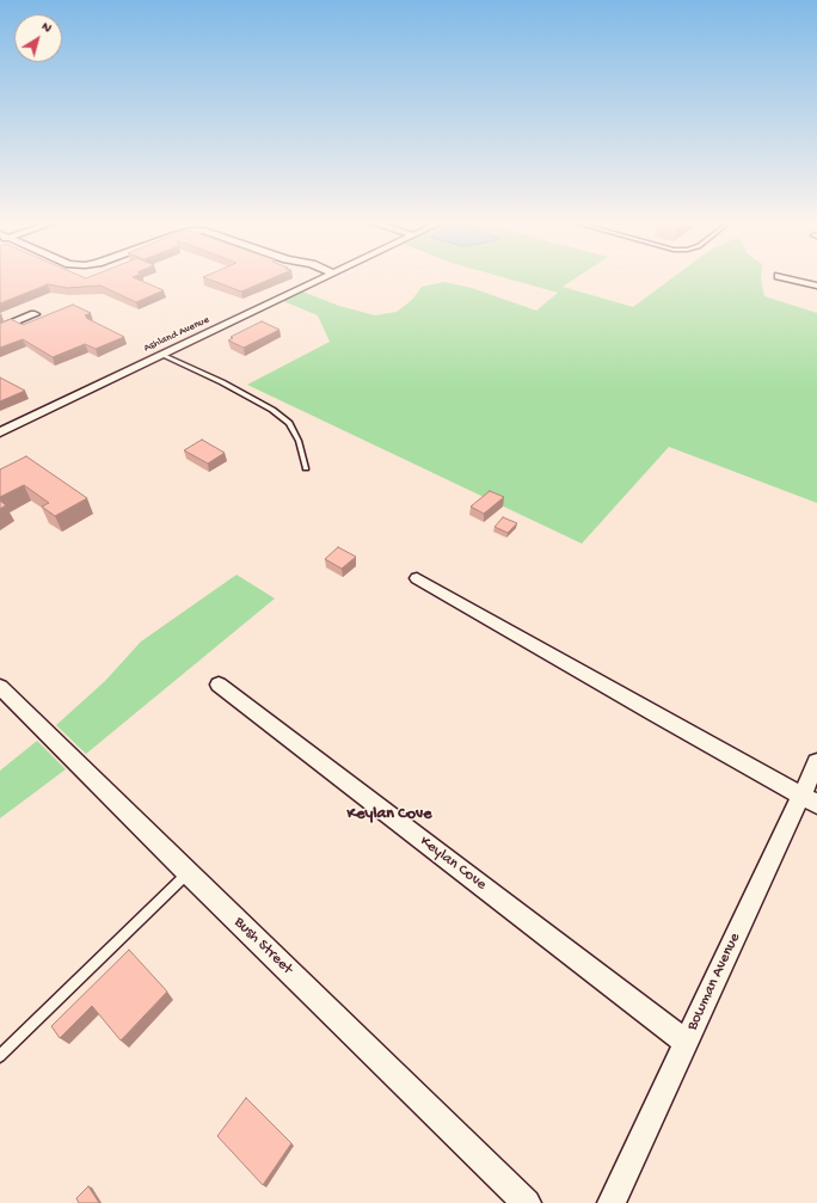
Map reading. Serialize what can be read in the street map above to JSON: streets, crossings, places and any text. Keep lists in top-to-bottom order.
{
  "streets": {
    "street": [
      "Ashland Avenue",
      "Keylan Cove",
      "Bush Street",
      "Bowman Avenue"
    ]
  },
  "crossings": [
    ["Keylan Cove", "Bowman Avenue"]
  ],
  "districts": ["Keylan Cove"],
  "north": "top right"
}
